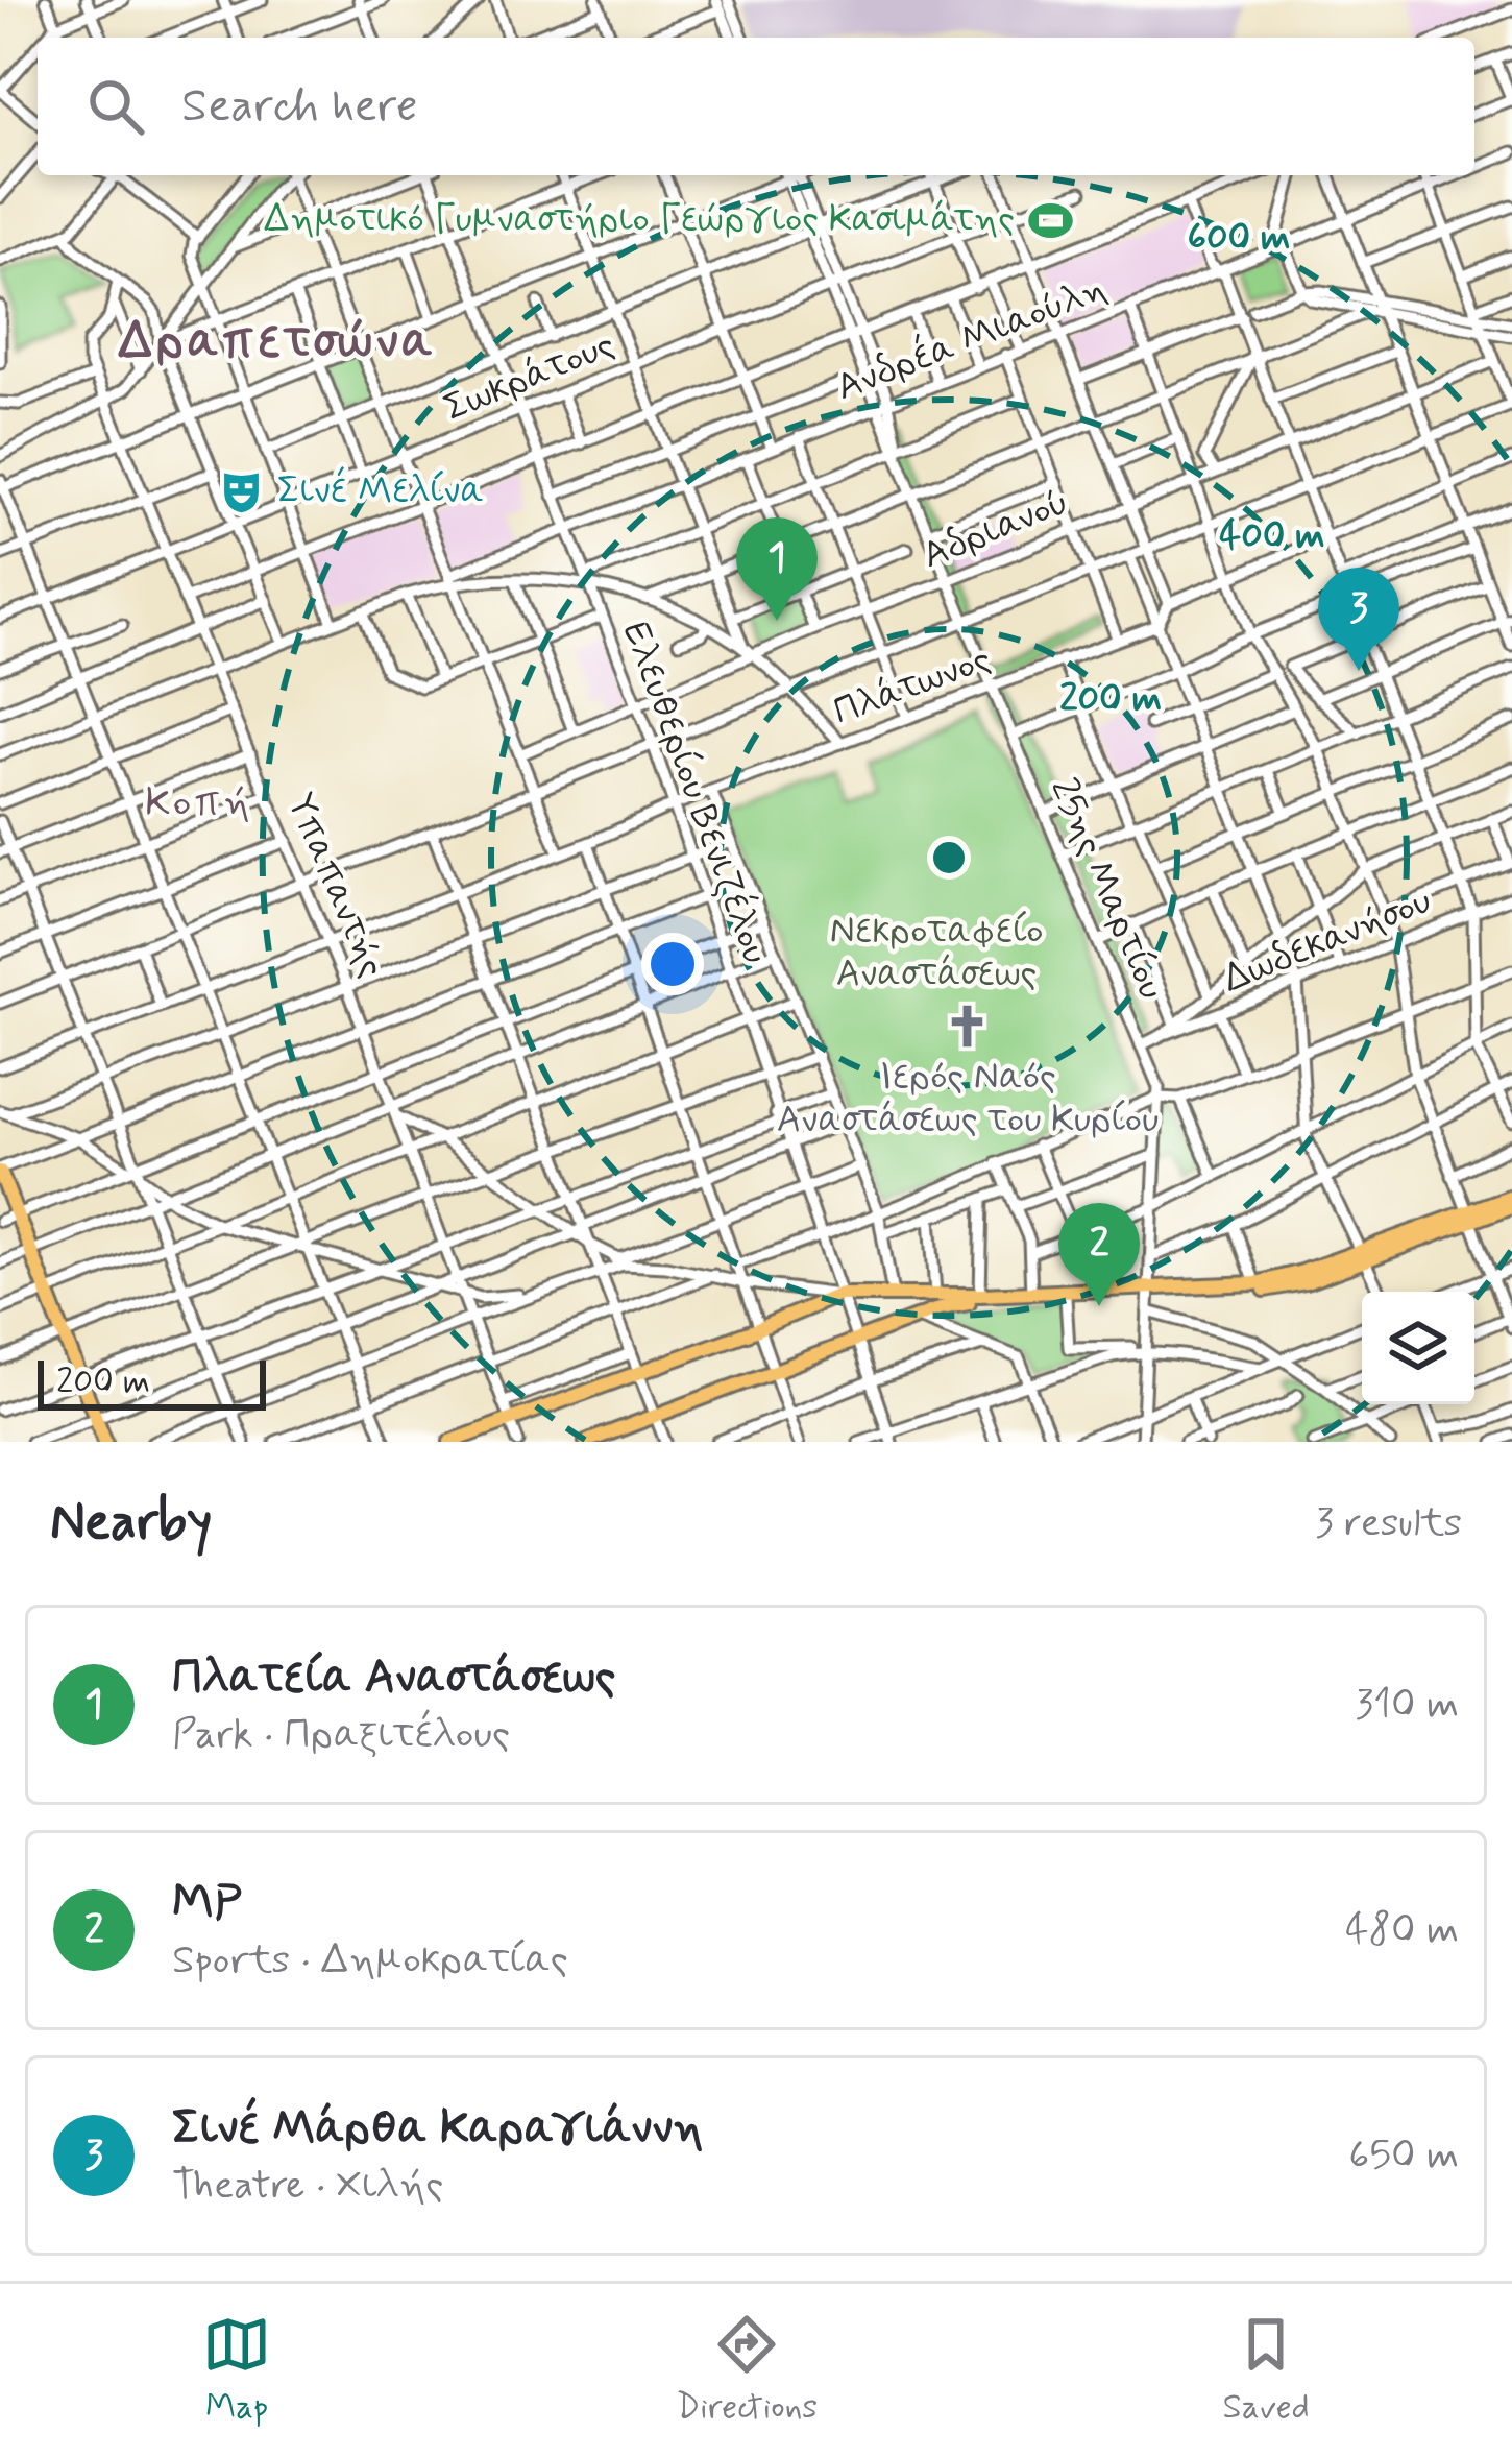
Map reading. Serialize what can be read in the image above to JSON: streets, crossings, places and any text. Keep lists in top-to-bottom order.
{
  "streets": {
    "street": [
      "Ανδρέα Μιαούλη",
      "Σωκράτους",
      "Αδριανού",
      "Πλάτωνος",
      "Ελευθερίου Βενιζέλου",
      "Υπαπαντής",
      "25ης Μαρτίου",
      "Δωδεκανήσου"
    ]
  },
  "crossings": [
    ["Ανδρέα Μιαούλη", "Ελευθερίου Βενιζέλου"],
    ["Ανδρέα Μιαούλη", "25ης Μαρτίου"],
    ["Σωκράτους", "Ελευθερίου Βενιζέλου"],
    ["Σωκράτους", "Υπαπαντής"],
    ["Σωκράτους", "25ης Μαρτίου"],
    ["Αδριανού", "Ελευθερίου Βενιζέλου"],
    ["Αδριανού", "25ης Μαρτίου"],
    ["Πλάτωνος", "Ελευθερίου Βενιζέλου"],
    ["Πλάτωνος", "Υπαπαντής"],
    ["Πλάτωνος", "25ης Μαρτίου"]
  ],
  "districts": ["Δραπετσώνα", "Κοπή"],
  "parks": ["Νεκροταφείο Αναστάσεως"],
  "places": {
    "sports": ["Δημοτικό Γυμναστήριο Γεώργιος Κασιμάτης"],
    "theatre": ["Σινέ Μελίνα"],
    "church": ["Ιερός Ναός Αναστάσεως του Κυρίου"]
  },
  "scale_bar": "200 m",
  "page": {
    "search": "Search here",
    "pins": ["1", "3", "2"],
    "scale": "200 m",
    "heading": ["Nearby", "3 results"],
    "list": [
      {
        "mark": "1",
        "name": "Πλατεία Αναστάσεως",
        "note": "Park · Πραξιτέλους",
        "value": "310 m"
      },
      {
        "mark": "2",
        "name": "MP",
        "note": "Sports · Δημοκρατίας",
        "value": "480 m"
      },
      {
        "mark": "3",
        "name": "Σινέ Μάρθα Καραγιάννη",
        "note": "Theatre · Χιλής",
        "value": "650 m"
      }
    ],
    "nav": ["Map", "Directions", "Saved"]
  },
  "rings": ["600 m", "400 m", "200 m"]
}
